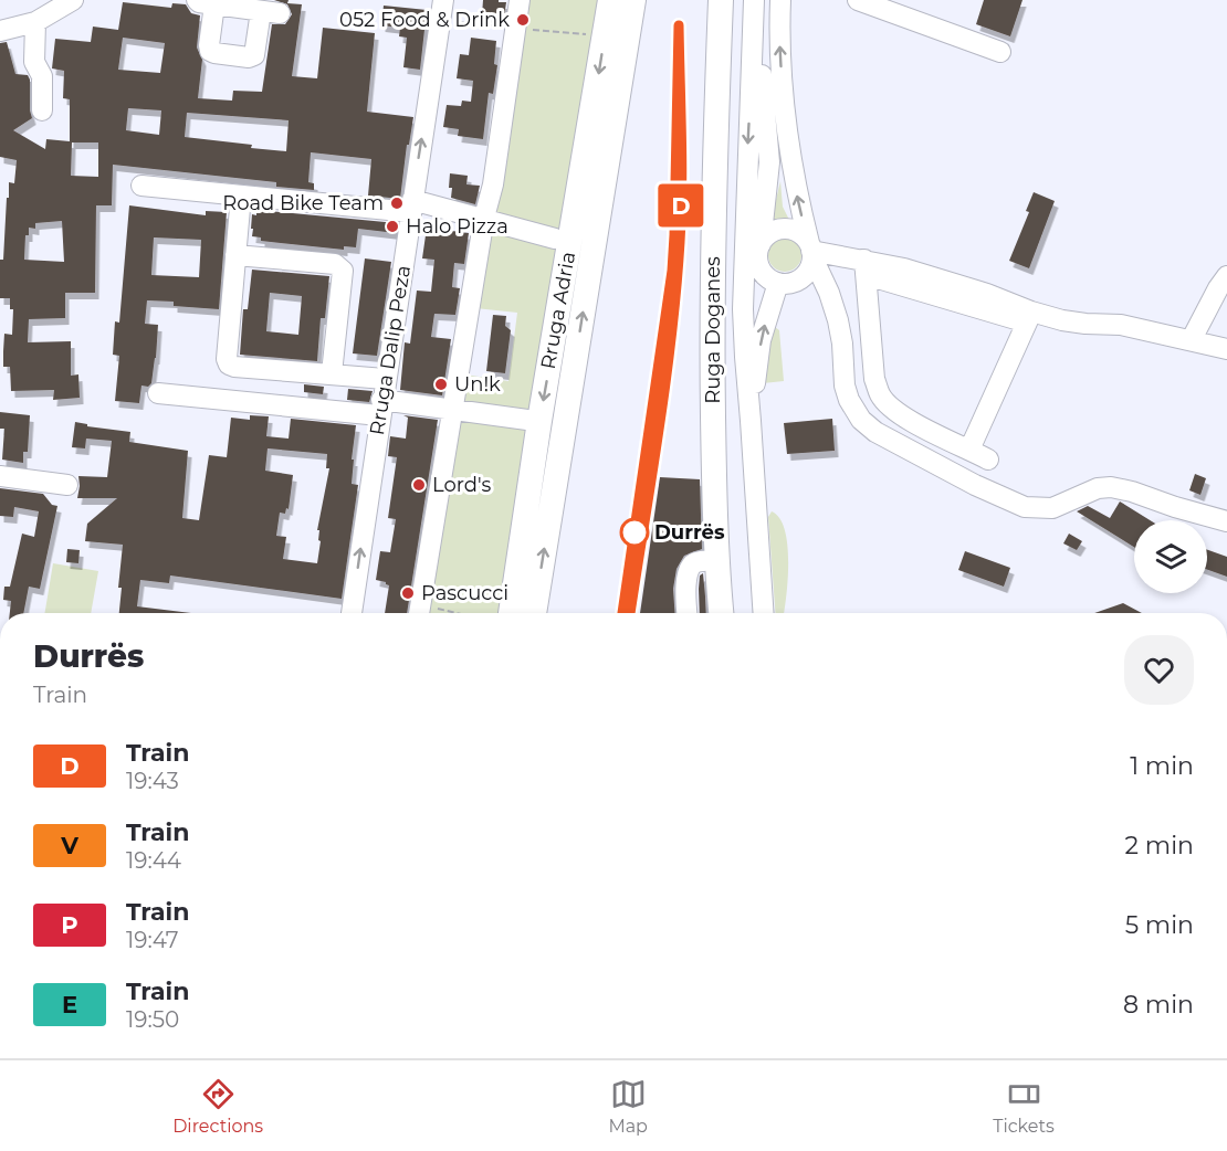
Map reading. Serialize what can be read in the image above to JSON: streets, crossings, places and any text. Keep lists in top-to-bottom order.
{
  "streets": {
    "main road": ["Rruga Adria", "Ruga Doganes"],
    "street": ["Rruga Dalip Peza"]
  },
  "places": [
    "052 Food & Drink",
    "Road Bike Team",
    "Halo Pizza",
    "Un!k",
    "Lord's",
    "Durrës",
    "Pascucci"
  ],
  "page": {
    "on_map": "D",
    "heading": ["Durrës", "Train"],
    "list": [
      {
        "mark": "D",
        "name": "Train",
        "note": "19:43",
        "value": "1 min"
      },
      {
        "mark": "V",
        "name": "Train",
        "note": "19:44",
        "value": "2 min"
      },
      {
        "mark": "P",
        "name": "Train",
        "note": "19:47",
        "value": "5 min"
      },
      {
        "mark": "E",
        "name": "Train",
        "note": "19:50",
        "value": "8 min"
      }
    ],
    "tabs": ["Directions", "Map", "Tickets"]
  }
}
